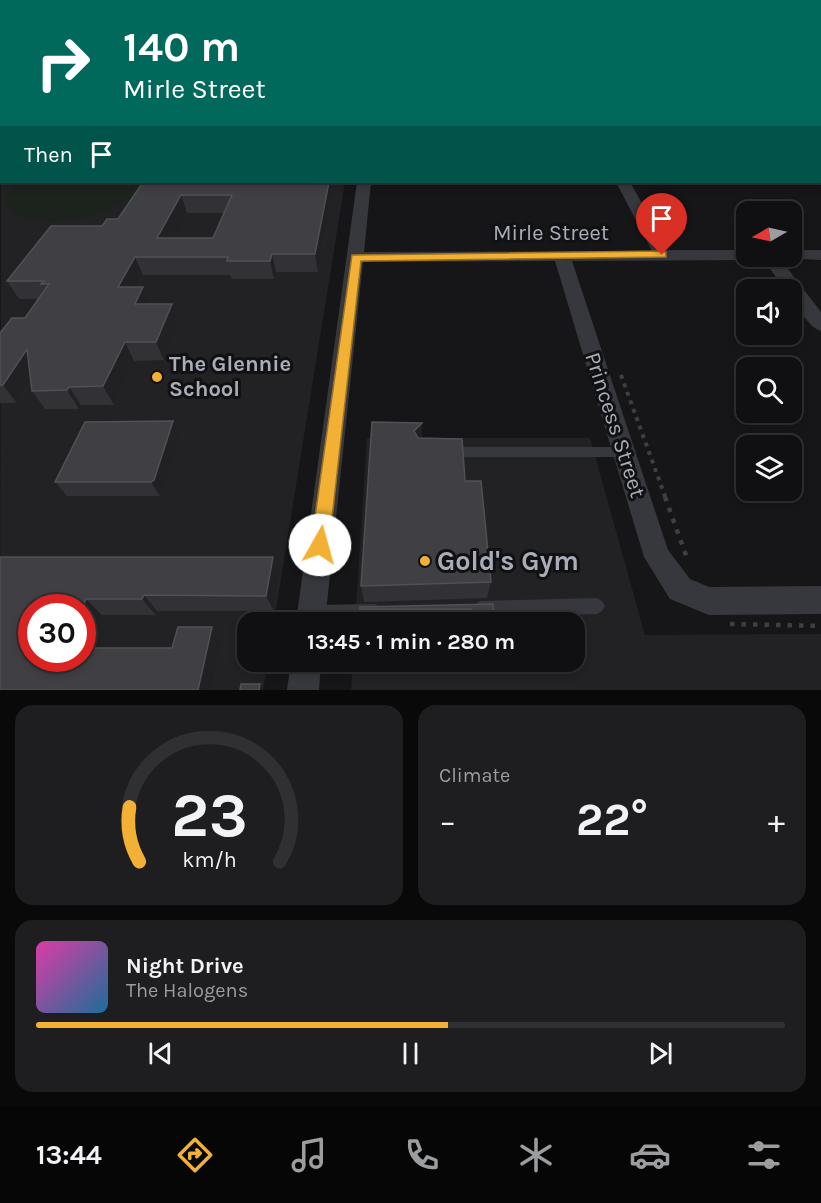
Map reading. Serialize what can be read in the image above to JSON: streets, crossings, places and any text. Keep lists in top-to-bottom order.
{
  "streets": {
    "street": ["Mirle Street", "Princess Street"]
  },
  "crossings": [
    ["Mirle Street", "Princess Street"]
  ],
  "places": ["The Glennie School", "Gold's Gym"],
  "north": "left",
  "page": {
    "turn": ["140 m", "Mirle Street"],
    "then": "Then",
    "limit": "30",
    "trip": "13:45 · 1 min · 280 m",
    "tile": "Climate",
    "heat": ["−", "22°", "+"],
    "song": ["Night Drive", "The Halogens"],
    "tabs": "13:44",
    "gauge": ["23", "km/h"]
  }
}
